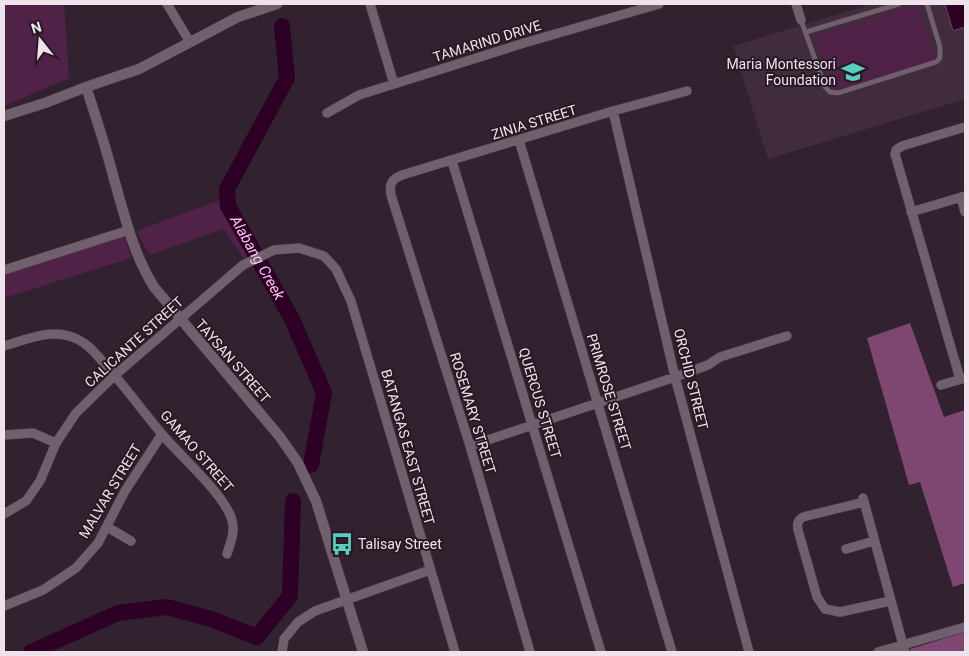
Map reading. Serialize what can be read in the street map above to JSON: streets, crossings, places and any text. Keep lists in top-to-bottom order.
{
  "streets": {
    "street": [
      "TAMARIND DRIVE",
      "ZINIA STREET",
      "CALICANTE STREET",
      "TAYSAN STREET",
      "ORCHID STREET",
      "PRIMROSE STREET",
      "QUERCUS STREET",
      "ROSEMARY STREET",
      "BATANGAS EAST STREET",
      "GAMAO STREET",
      "MALVAR STREET"
    ]
  },
  "crossings": [
    ["ZINIA STREET", "ORCHID STREET"],
    ["ZINIA STREET", "PRIMROSE STREET"],
    ["ZINIA STREET", "QUERCUS STREET"],
    ["ZINIA STREET", "ROSEMARY STREET"],
    ["CALICANTE STREET", "TAYSAN STREET"],
    ["CALICANTE STREET", "BATANGAS EAST STREET"],
    ["CALICANTE STREET", "GAMAO STREET"],
    ["GAMAO STREET", "MALVAR STREET"]
  ],
  "water": ["Alabang Creek"],
  "places": {
    "school or university": ["Maria Montessori Foundation"],
    "bus stop": ["Talisay Street"]
  },
  "north": "top"
}
